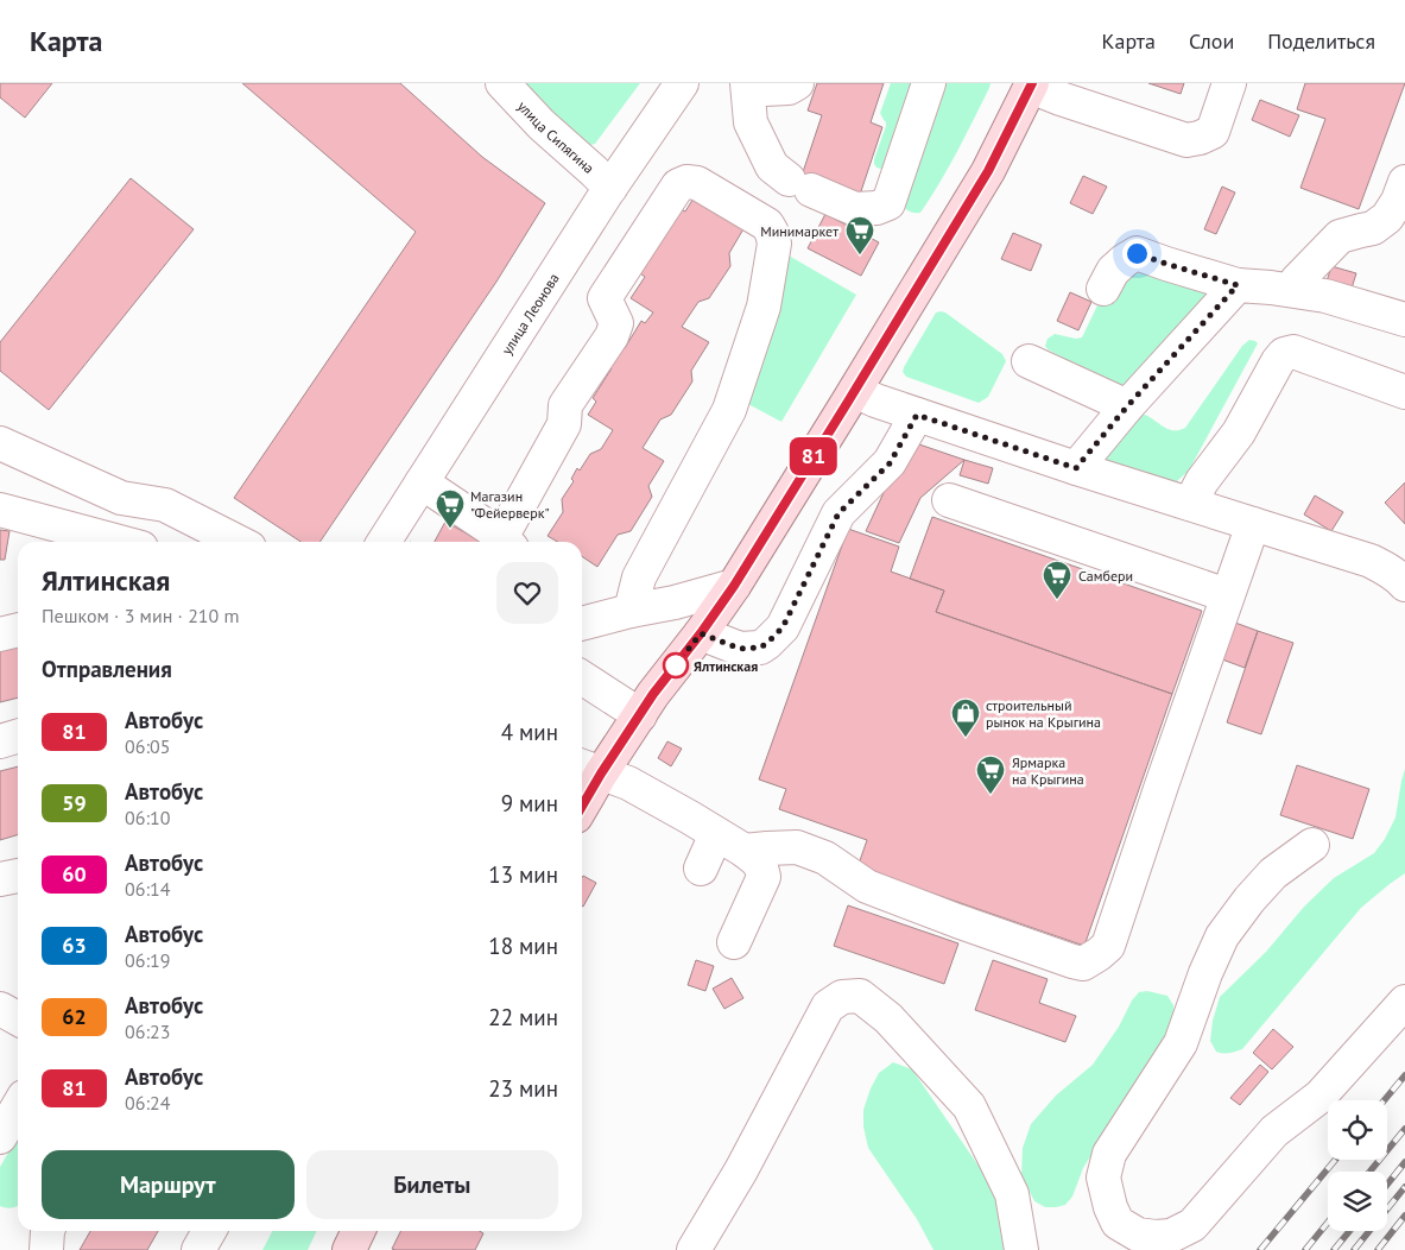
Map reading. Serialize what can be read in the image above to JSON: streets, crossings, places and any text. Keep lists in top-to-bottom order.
{
  "streets": {
    "street": ["улица Сипягина", "улица Леонова"]
  },
  "crossings": [
    ["улица Сипягина", "улица Леонова"]
  ],
  "places": {
    "supermarket": [
      "Минимаркет",
      "Магазин \"Фейерверк\"",
      "Самбери",
      "Ярмарка на Крыгина"
    ],
    "other": ["Ялтинская"],
    "shop": ["строительный рынок на Крыгина"]
  },
  "lines": ["bus line 81"],
  "page": {
    "header": "Карта",
    "nav": ["Карта", "Слои", "Поделиться"],
    "on_map": "81",
    "heading": [
      ["Ялтинская", "Пешком · 3 мин · 210 m"],
      "Отправления"
    ],
    "list": [
      {
        "mark": "81",
        "name": "Автобус",
        "note": "06:05",
        "value": "4 мин"
      },
      {
        "mark": "59",
        "name": "Автобус",
        "note": "06:10",
        "value": "9 мин"
      },
      {
        "mark": "60",
        "name": "Автобус",
        "note": "06:14",
        "value": "13 мин"
      },
      {
        "mark": "63",
        "name": "Автобус",
        "note": "06:19",
        "value": "18 мин"
      },
      {
        "mark": "62",
        "name": "Автобус",
        "note": "06:23",
        "value": "22 мин"
      },
      {
        "mark": "81",
        "name": "Автобус",
        "note": "06:24",
        "value": "23 мин"
      }
    ],
    "buttons": ["Маршрут", "Билеты"]
  }
}
